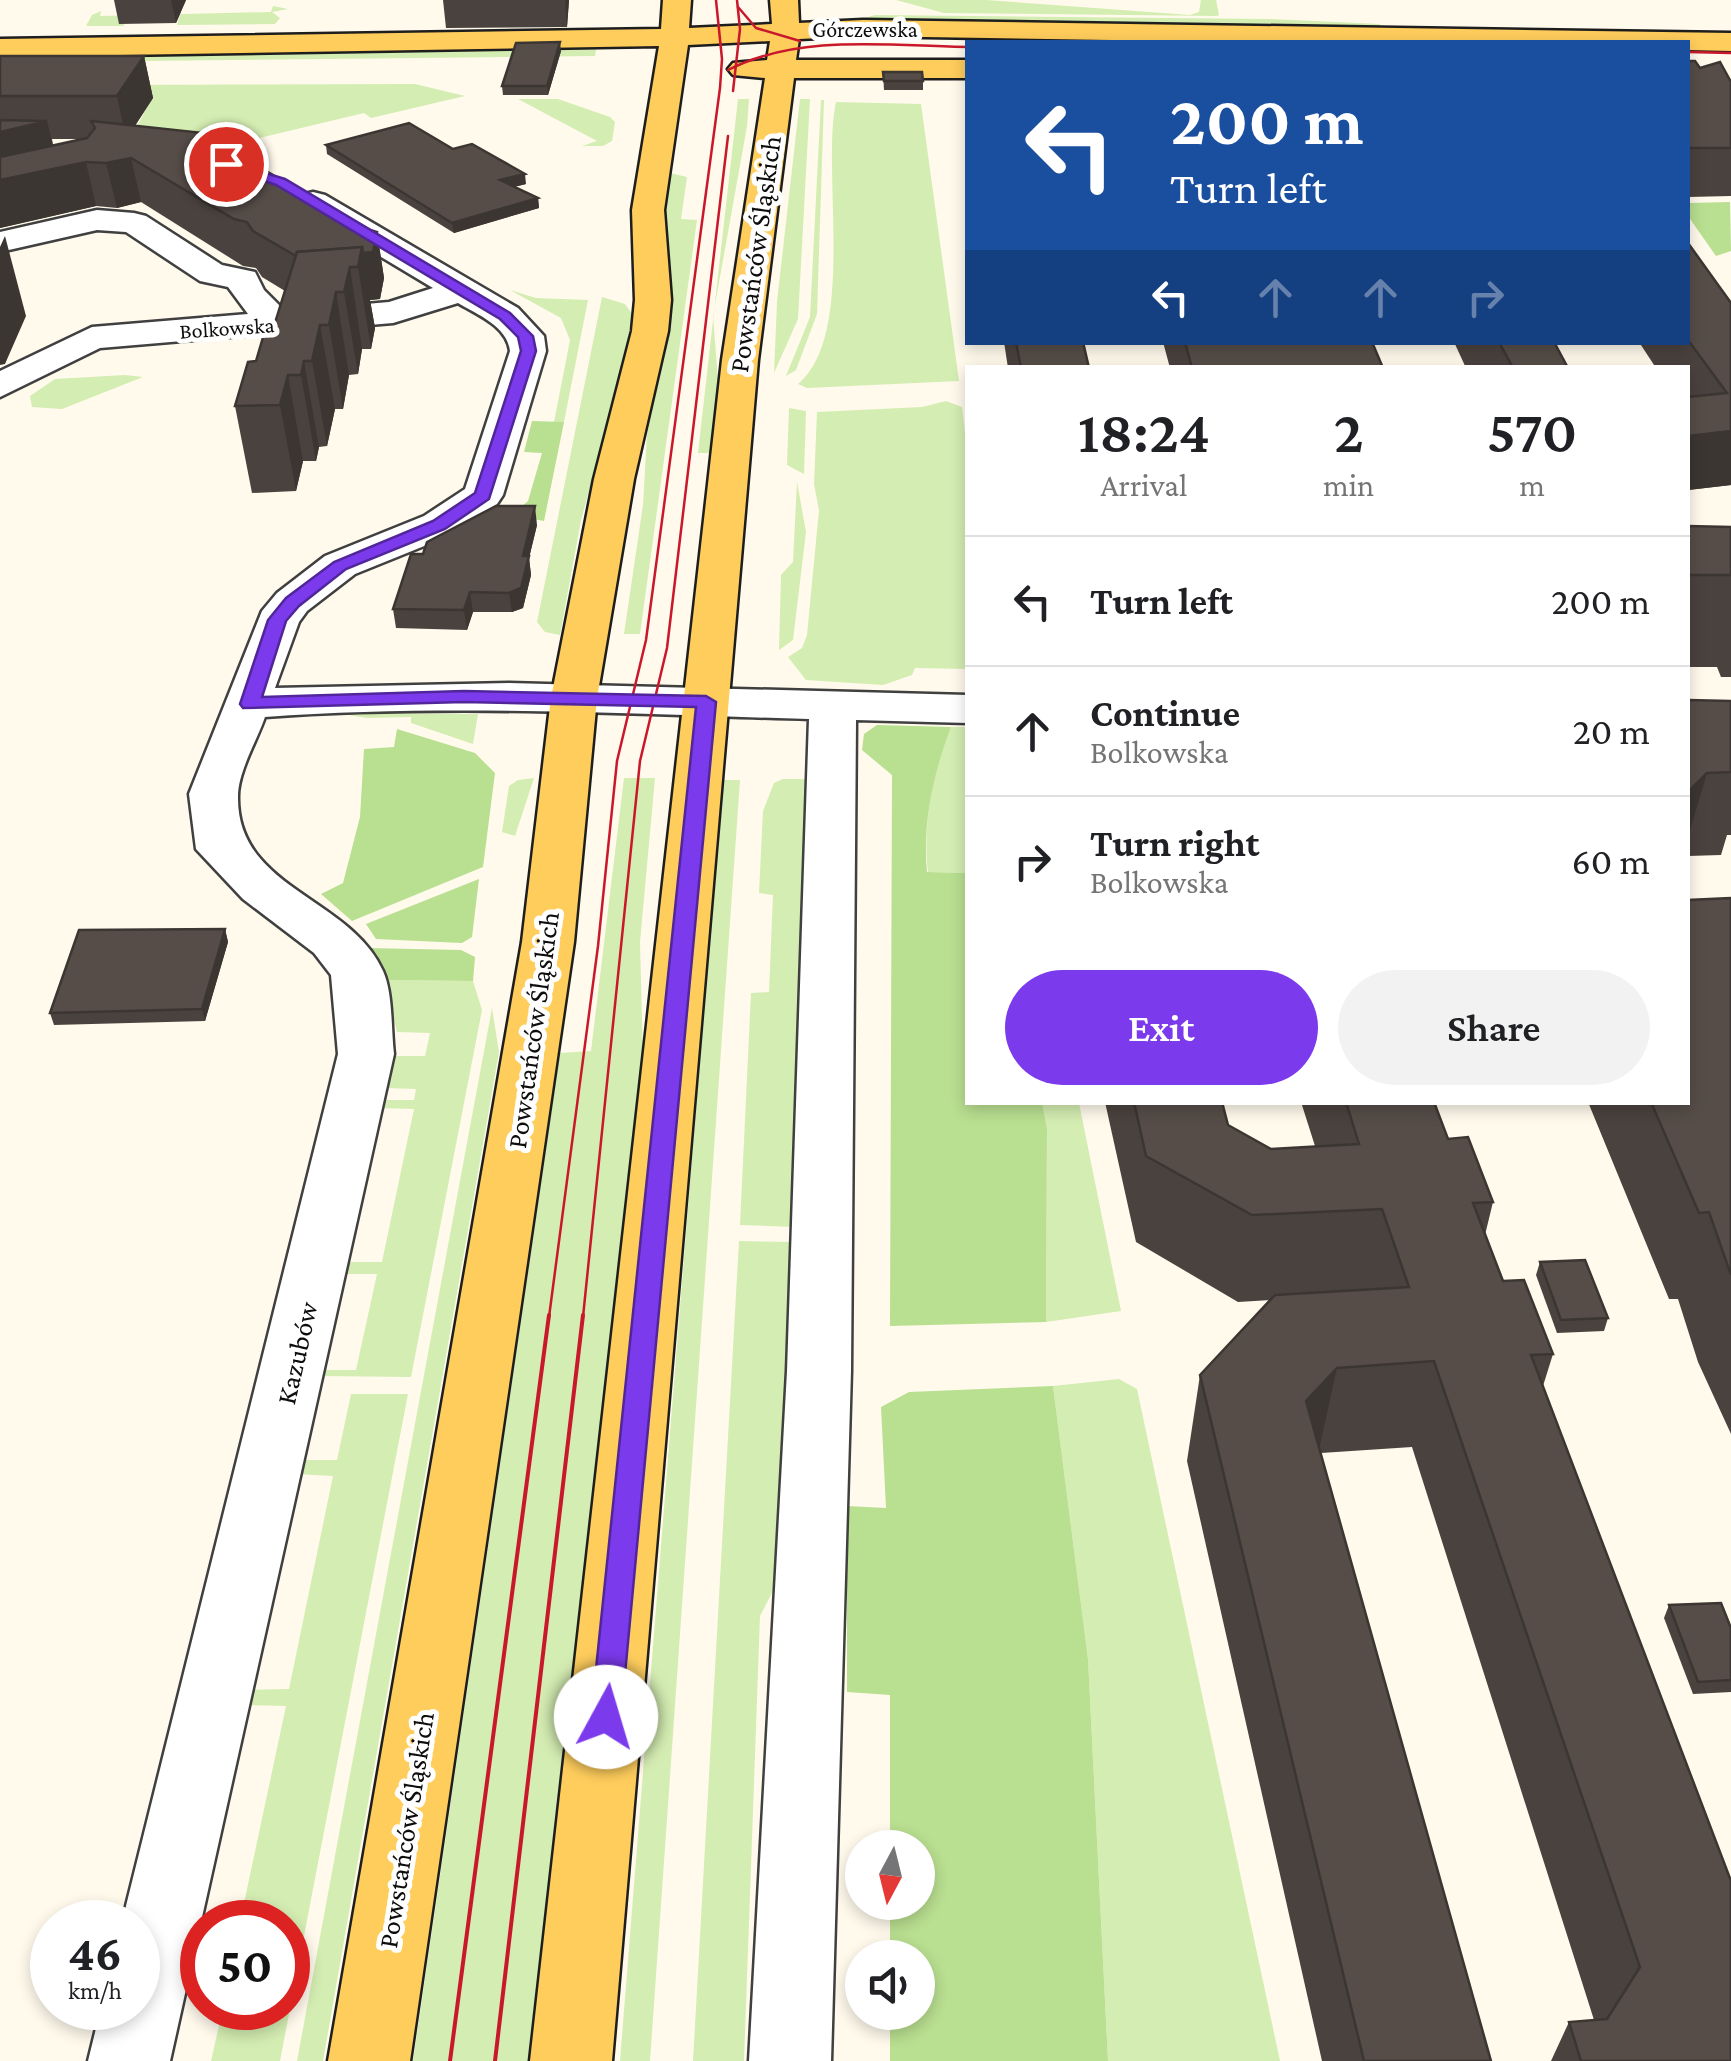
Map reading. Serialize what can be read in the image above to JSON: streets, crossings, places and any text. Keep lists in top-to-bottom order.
{
  "streets": {
    "main road": ["Górczewska", "Powstańców Śląskich"],
    "street": ["Bolkowska", "Kazubów"]
  },
  "crossings": [
    ["Górczewska", "Powstańców Śląskich"]
  ],
  "north": "bottom",
  "page": {
    "turn": ["200 m", "Turn left"],
    "eta": [
      "18:24",
      "Arrival",
      "2",
      "min",
      "570",
      "m"
    ],
    "list": [
      {
        "name": "Turn left",
        "value": "200 m"
      },
      {
        "name": "Continue",
        "note": "Bolkowska",
        "value": "20 m"
      },
      {
        "name": "Turn right",
        "note": "Bolkowska",
        "value": "60 m"
      }
    ],
    "buttons": ["Exit", "Share"],
    "speed": "46 km/h",
    "limit": "50"
  }
}
